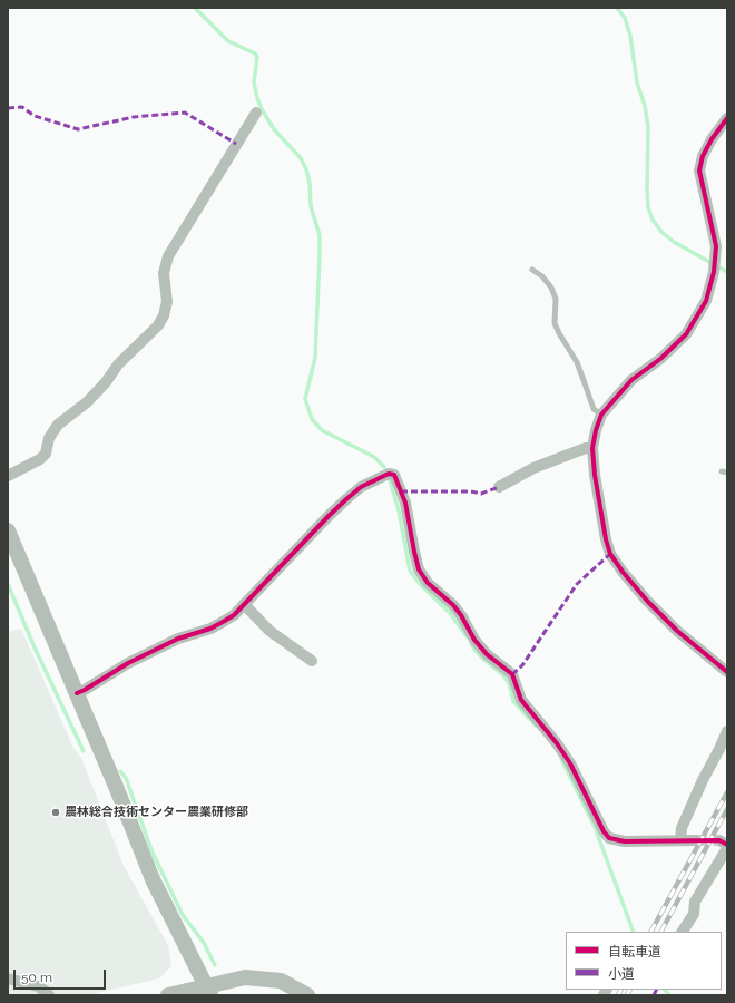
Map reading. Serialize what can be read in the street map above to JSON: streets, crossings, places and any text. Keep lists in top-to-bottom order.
{
  "places": ["農林総合技術センター農業研修部"],
  "legend": ["自転車道", "小道"],
  "scale_bar": "50 m"
}
